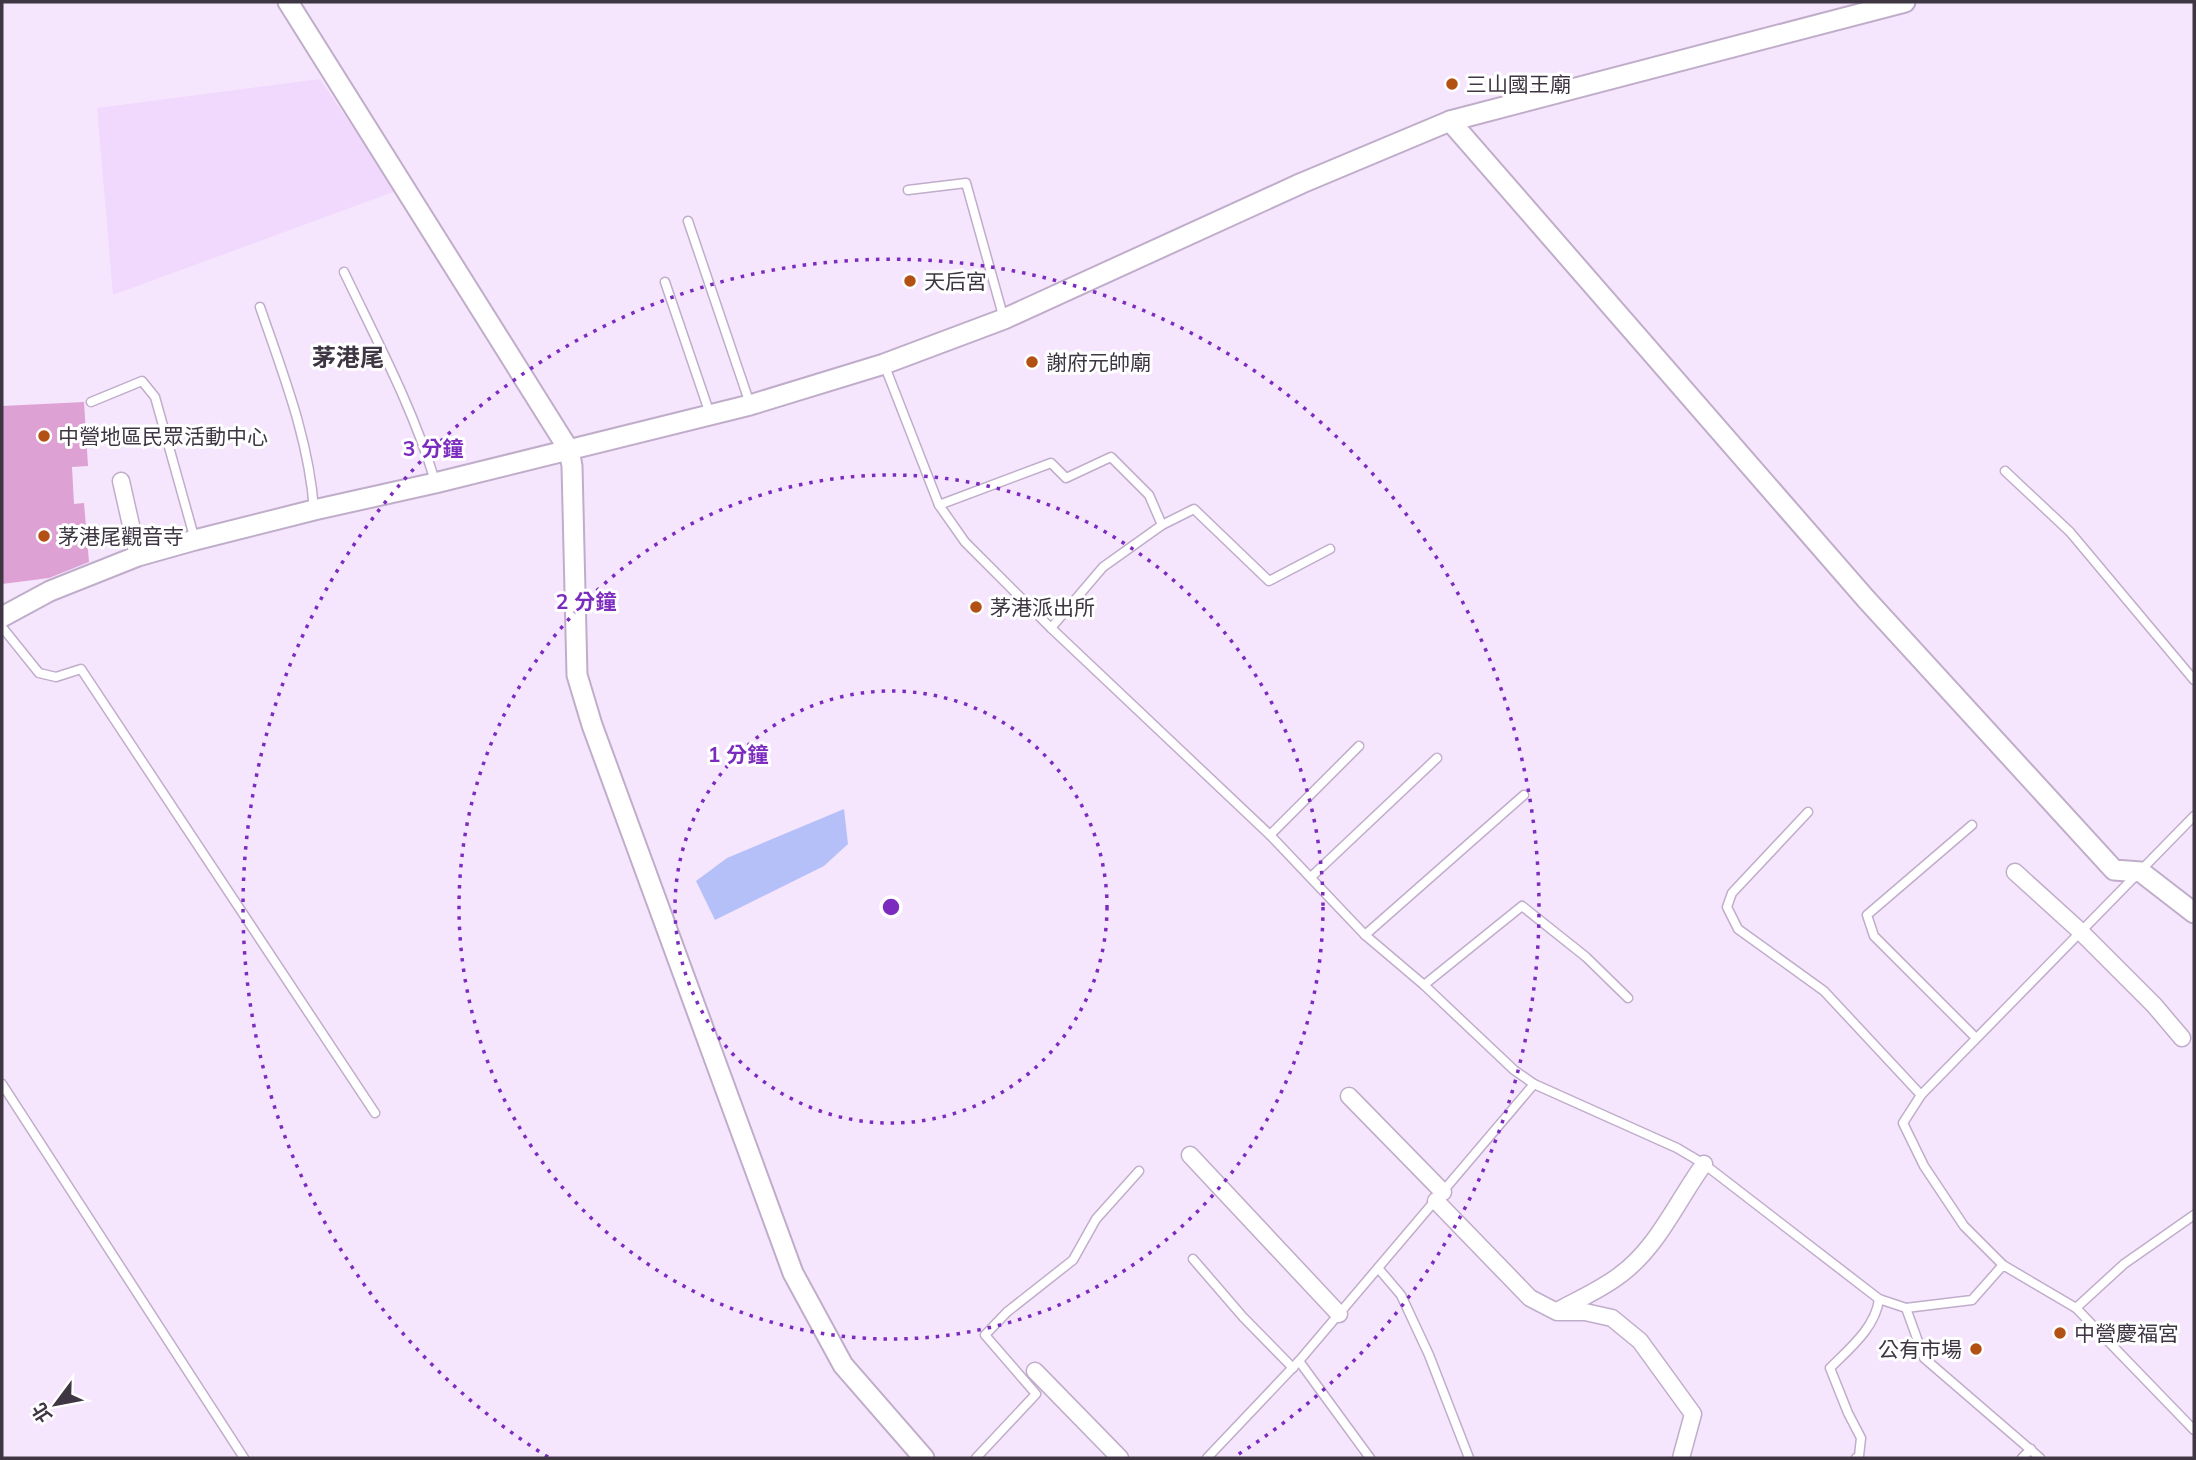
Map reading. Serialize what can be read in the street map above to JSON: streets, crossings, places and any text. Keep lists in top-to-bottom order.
{
  "districts": ["茅港尾"],
  "places": [
    "三山國王廟",
    "天后宮",
    "謝府元帥廟",
    "中營地區民眾活動中心",
    "茅港尾觀音寺",
    "茅港派出所",
    "中營慶福宮",
    "公有市場"
  ],
  "north": "bottom left",
  "rings": ["3 分鐘", "2 分鐘", "1 分鐘"]
}
